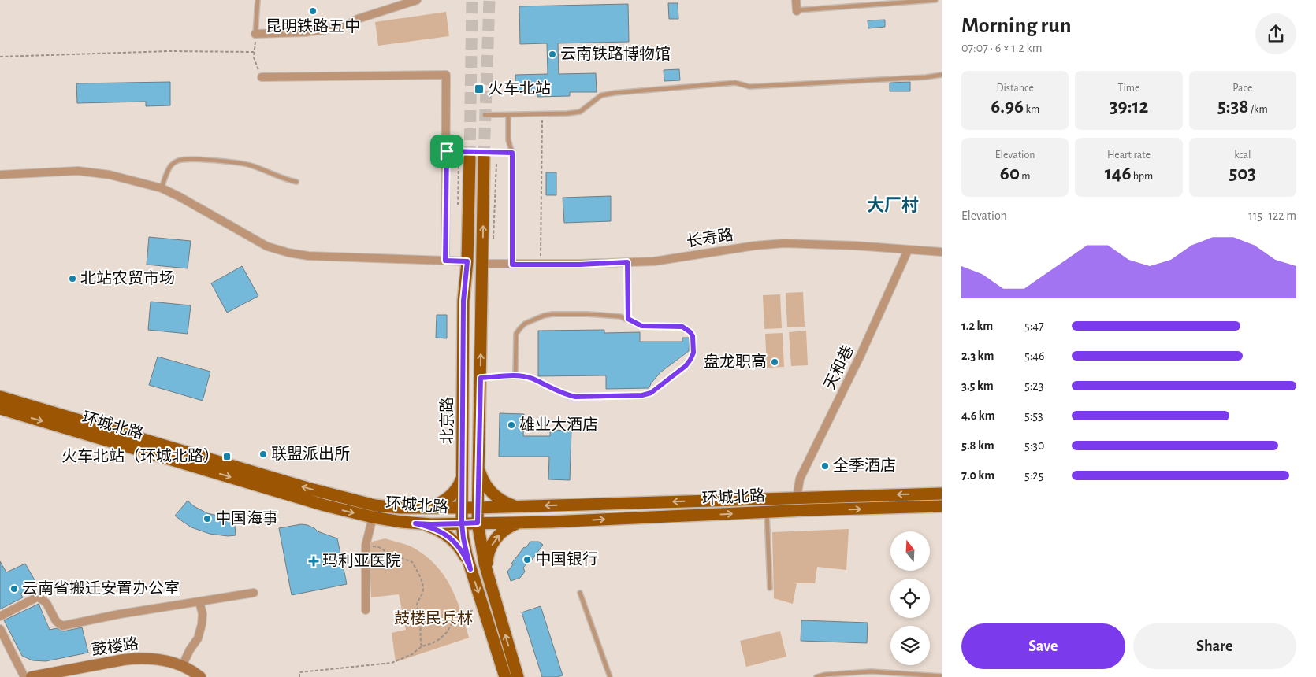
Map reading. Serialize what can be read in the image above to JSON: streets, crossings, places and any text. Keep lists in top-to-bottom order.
{
  "streets": {
    "main road": ["北京路", "环城北路", "鼓楼路"],
    "street": ["长寿路", "天和巷"]
  },
  "crossings": [
    ["长寿路", "天和巷"],
    ["长寿路", "北京路"],
    ["天和巷", "环城北路"],
    ["北京路", "环城北路"]
  ],
  "districts": ["大厂村"],
  "parks": ["鼓楼民兵林"],
  "places": {
    "other": [
      "昆明铁路五中",
      "云南铁路博物馆",
      "北站农贸市场",
      "盘龙职高",
      "雄业大酒店",
      "联盟派出所",
      "全季酒店",
      "中国海事",
      "中国银行",
      "云南省搬迁安置办公室"
    ],
    "transit": ["火车北站", "火车北站（环城北路）"],
    "health": ["玛利亚医院"]
  },
  "north": "top",
  "page": {
    "heading": ["Morning run", "07:07 · 6 × 1.2 km"],
    "stats": [
      ["Distance", "6.96 km"],
      ["Time", "39:12"],
      ["Pace", "5:38 /km"],
      ["Elevation", "60 m"],
      ["Heart rate", "146 bpm"],
      ["kcal", "503"]
    ],
    "chart": ["Elevation", "115–122 m"],
    "list": [
      {
        "name": "1.2 km",
        "note": "5:47"
      },
      {
        "name": "2.3 km",
        "note": "5:46"
      },
      {
        "name": "3.5 km",
        "note": "5:23"
      },
      {
        "name": "4.6 km",
        "note": "5:53"
      },
      {
        "name": "5.8 km",
        "note": "5:30"
      },
      {
        "name": "7.0 km",
        "note": "5:25"
      }
    ],
    "buttons": ["Save", "Share"]
  }
}
